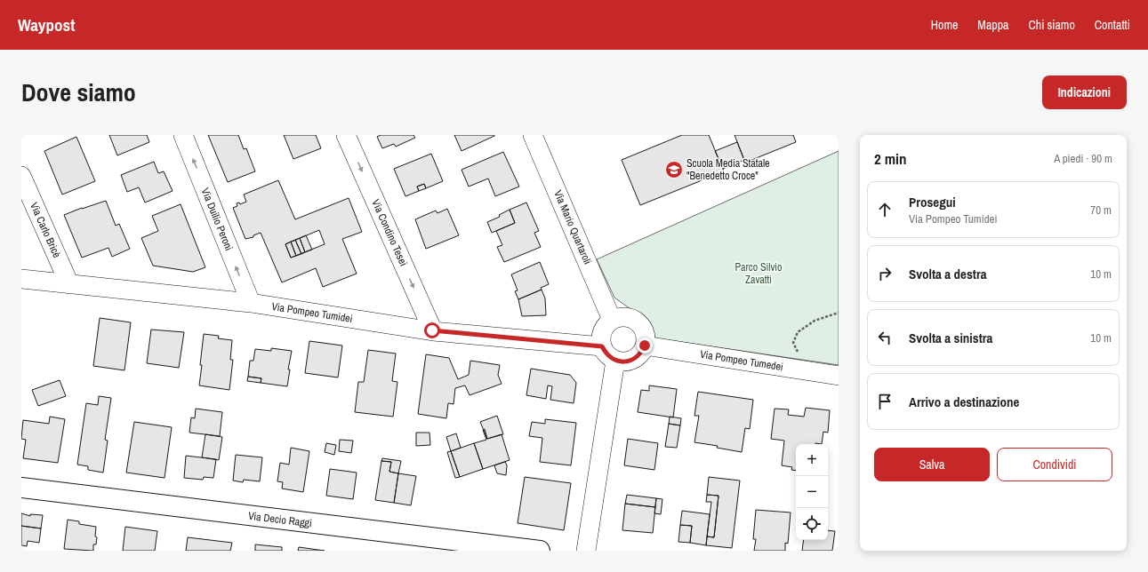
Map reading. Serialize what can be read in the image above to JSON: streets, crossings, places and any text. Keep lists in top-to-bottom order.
{
  "streets": {
    "main road": ["Via Decio Raggi"],
    "street": [
      "Via Duilio Peroni",
      "Via Mario Quartaroli",
      "Via Carlo Bricè",
      "Via Condino Tesei",
      "Via Pompeo Tumidei",
      "Via Pompeo Tumedei"
    ]
  },
  "crossings": [
    ["Via Duilio Peroni", "Via Pompeo Tumidei"],
    ["Via Mario Quartaroli", "Via Pompeo Tumidei"],
    ["Via Mario Quartaroli", "Via Pompeo Tumedei"],
    ["Via Carlo Bricè", "Via Pompeo Tumidei"],
    ["Via Condino Tesei", "Via Pompeo Tumidei"],
    ["Via Pompeo Tumidei", "Via Pompeo Tumedei"]
  ],
  "one_way": ["Via Duilio Peroni", "Via Condino Tesei"],
  "parks": ["Parco Silvio Zavatti"],
  "places": {
    "school or university": ["Scuola Media Statale \"Benedetto Croce\""]
  },
  "page": {
    "header": "Waypost",
    "nav": [
      "Home",
      "Mappa",
      "Chi siamo",
      "Contatti"
    ],
    "title": "Dove siamo",
    "buttons": [
      "Indicazioni",
      ["Salva", "Condividi"]
    ],
    "heading": ["2 min", "A piedi · 90 m"],
    "list": [
      ["Prosegui", "Via Pompeo Tumidei", "70 m"],
      ["Svolta a destra", "10 m"],
      ["Svolta a sinistra", "10 m"],
      "Arrivo a destinazione"
    ],
    "map_buttons": ["+", "−"]
  }
}
